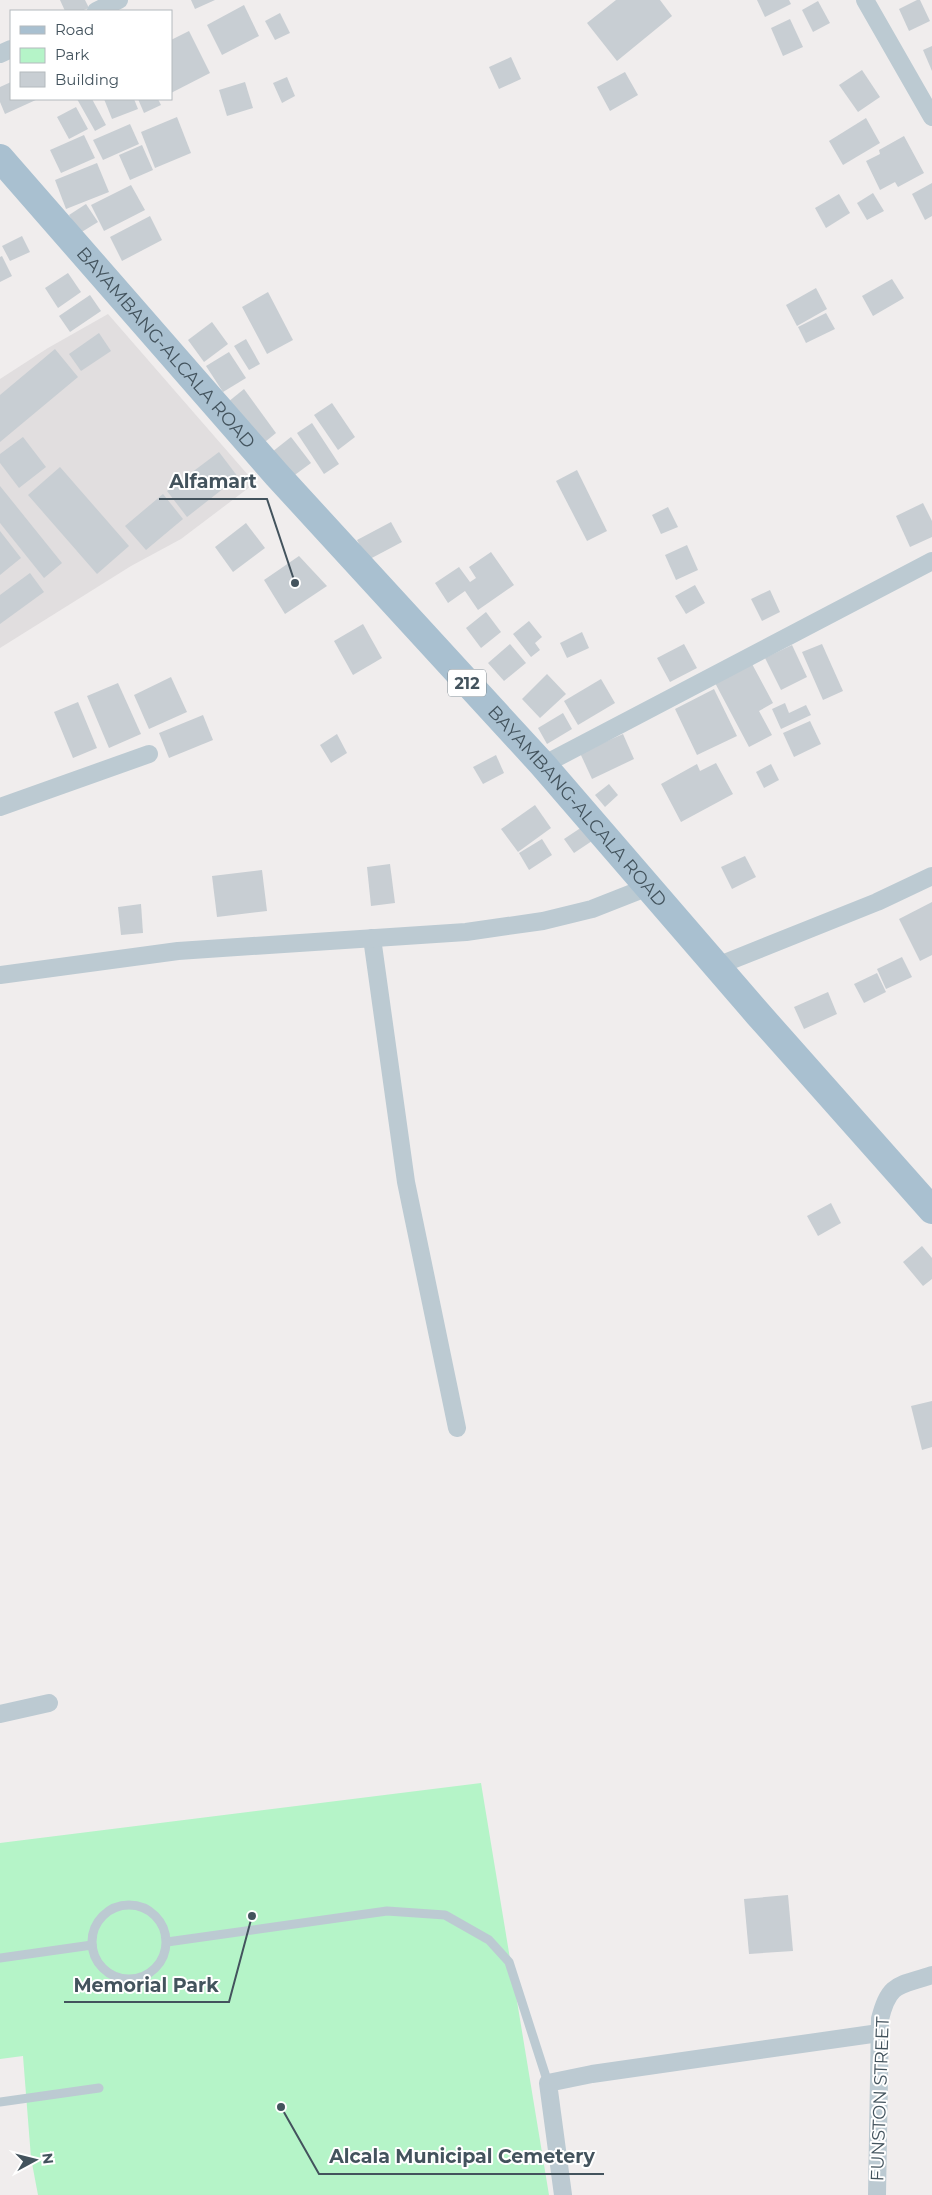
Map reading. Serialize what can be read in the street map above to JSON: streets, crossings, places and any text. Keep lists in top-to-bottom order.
{
  "streets": {
    "main road": ["BAYAMBANG-ALCALA ROAD", "212"],
    "street": ["FUNSTON STREET"]
  },
  "places": ["Alfamart", "Memorial Park", "Alcala Municipal Cemetery"],
  "legend": ["Road", "Park", "Building"],
  "north": "right"
}
